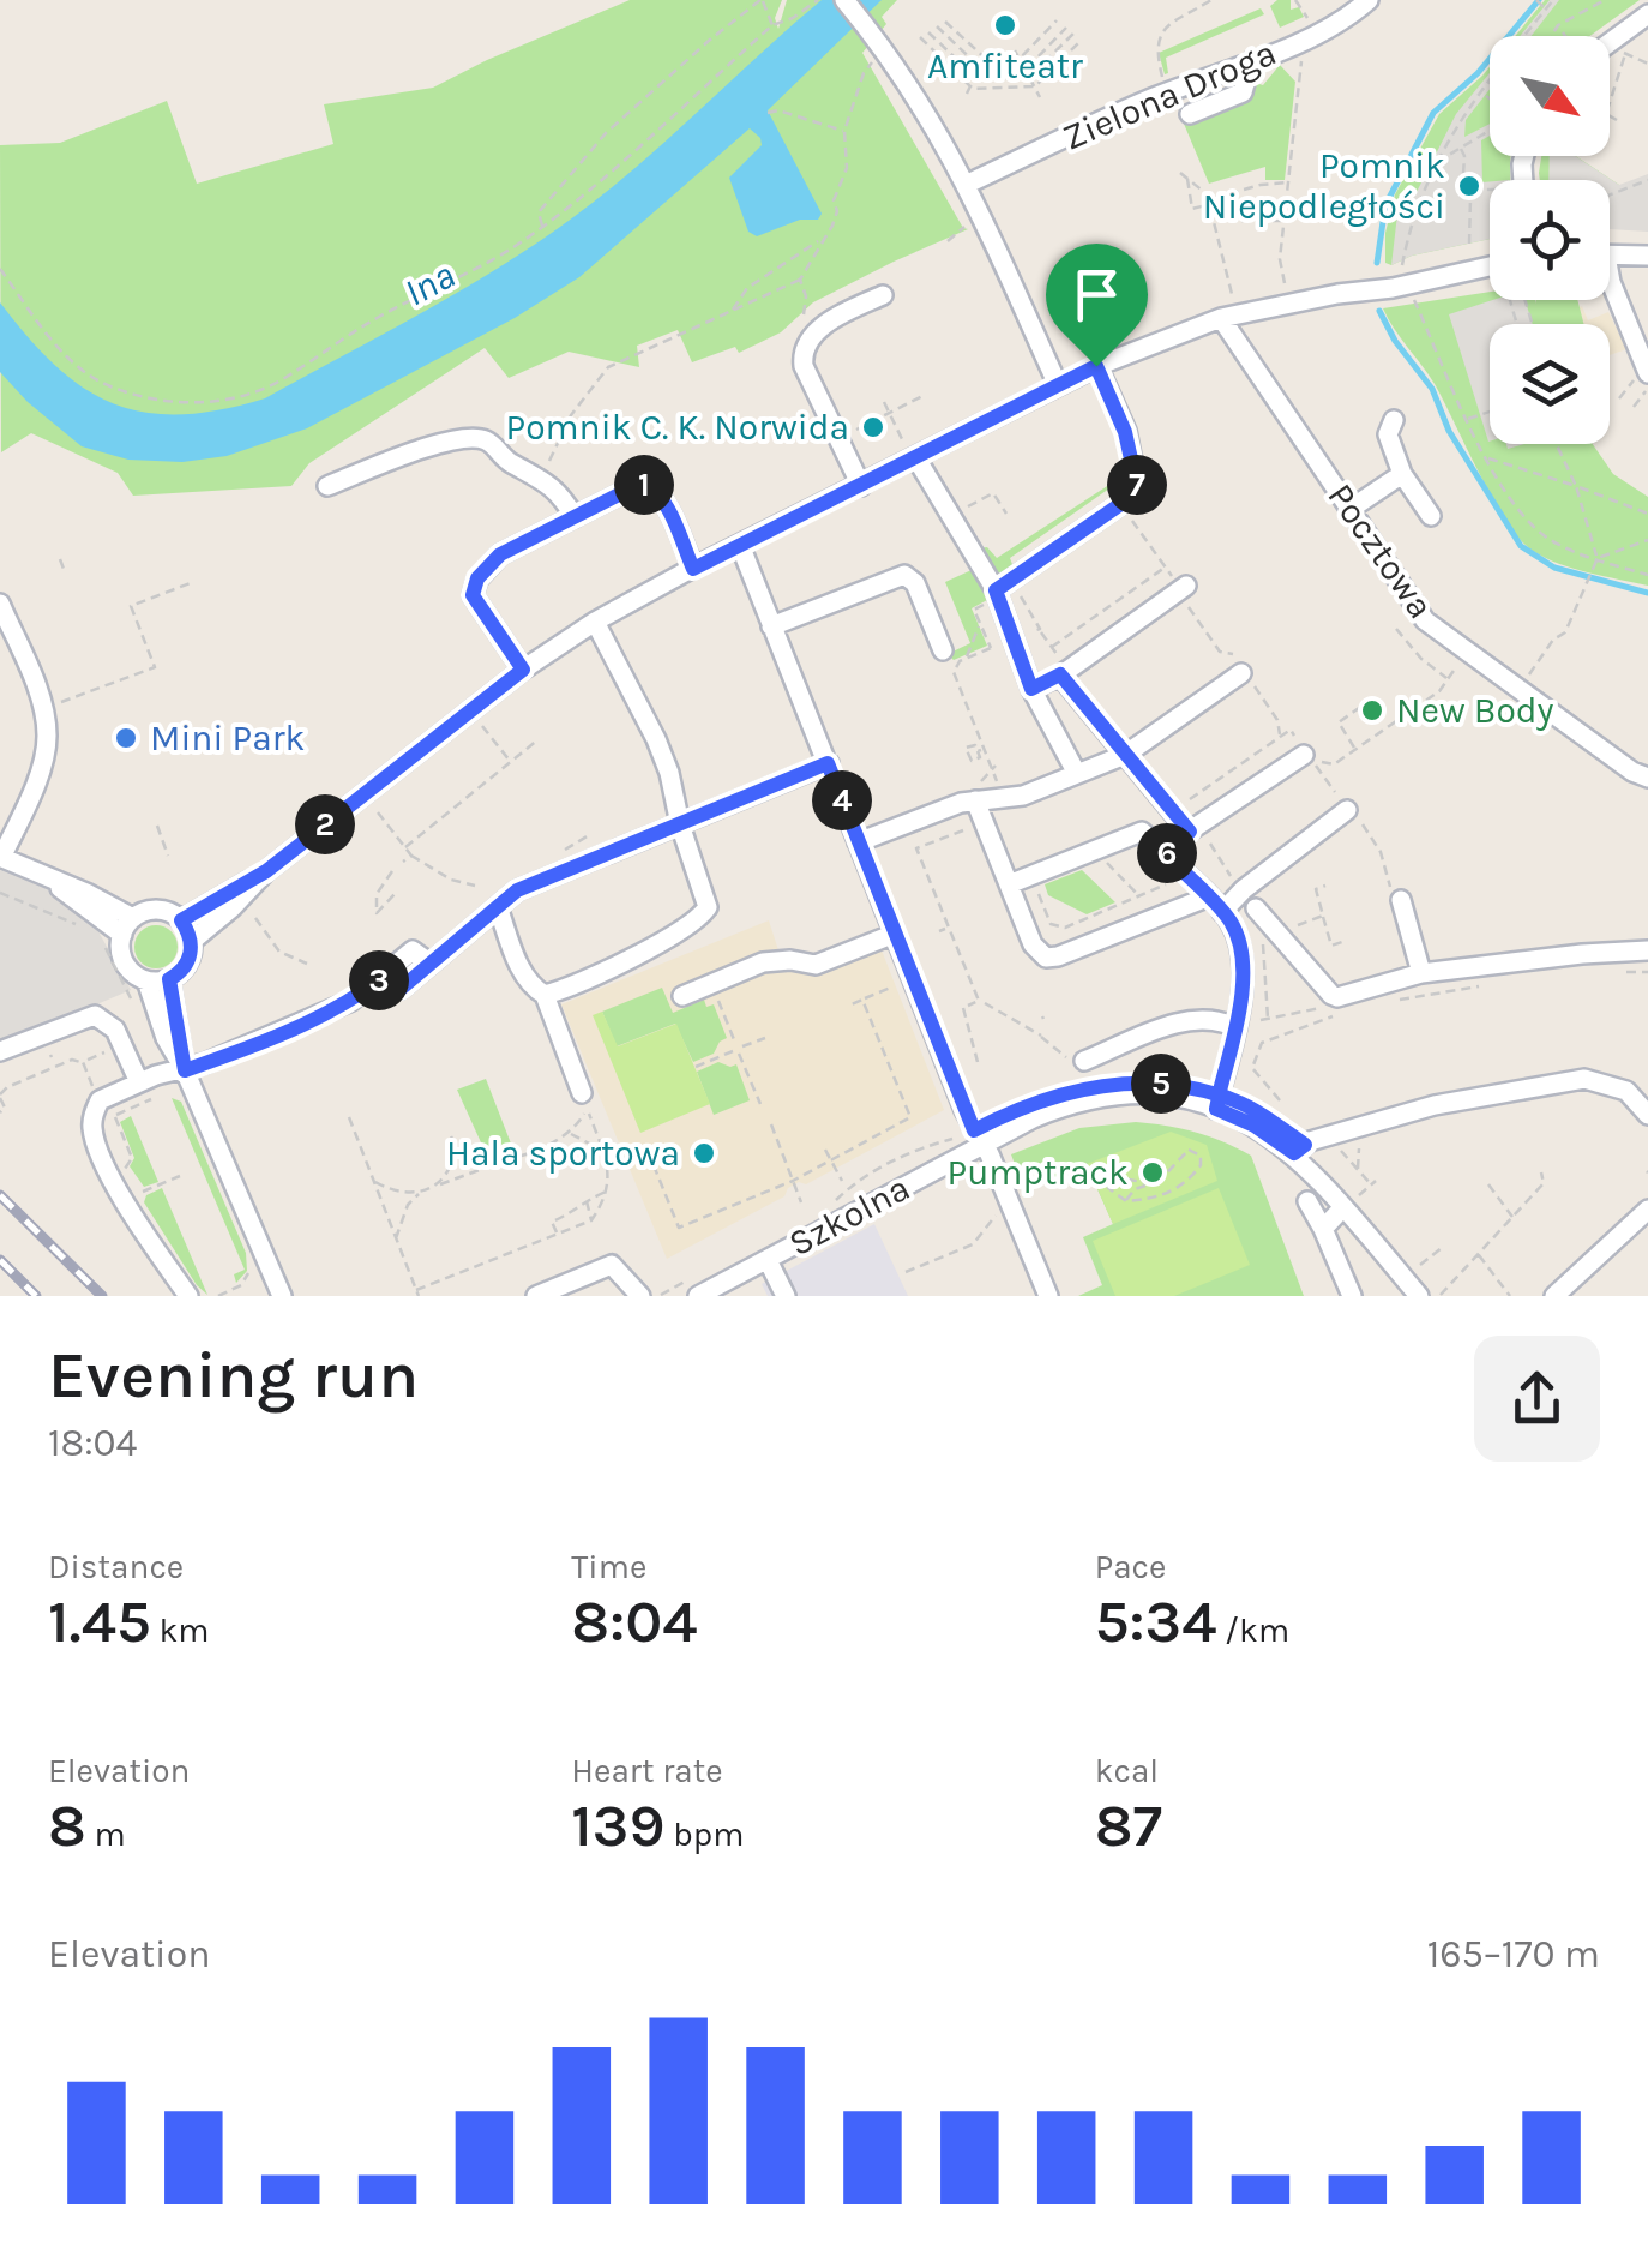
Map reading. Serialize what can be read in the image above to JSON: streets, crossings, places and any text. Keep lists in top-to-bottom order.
{
  "streets": {
    "street": ["Zielona Droga", "Pocztowa", "Szkolna"]
  },
  "water": ["Ina"],
  "places": [
    "Amfiteatr",
    "Pomnik Niepodległości",
    "Pomnik C. K. Norwida",
    "New Body",
    "Mini Park",
    "Hala sportowa",
    "Pumptrack"
  ],
  "north": "bottom right",
  "page": {
    "pins": [
      "1",
      "7",
      "4",
      "2",
      "6",
      "3",
      "5"
    ],
    "heading": ["Evening run", "18:04"],
    "stats": [
      ["Distance", "1.45 km"],
      ["Time", "8:04"],
      ["Pace", "5:34 /km"],
      ["Elevation", "8 m"],
      ["Heart rate", "139 bpm"],
      ["kcal", "87"]
    ],
    "chart": ["Elevation", "165–170 m"]
  }
}
